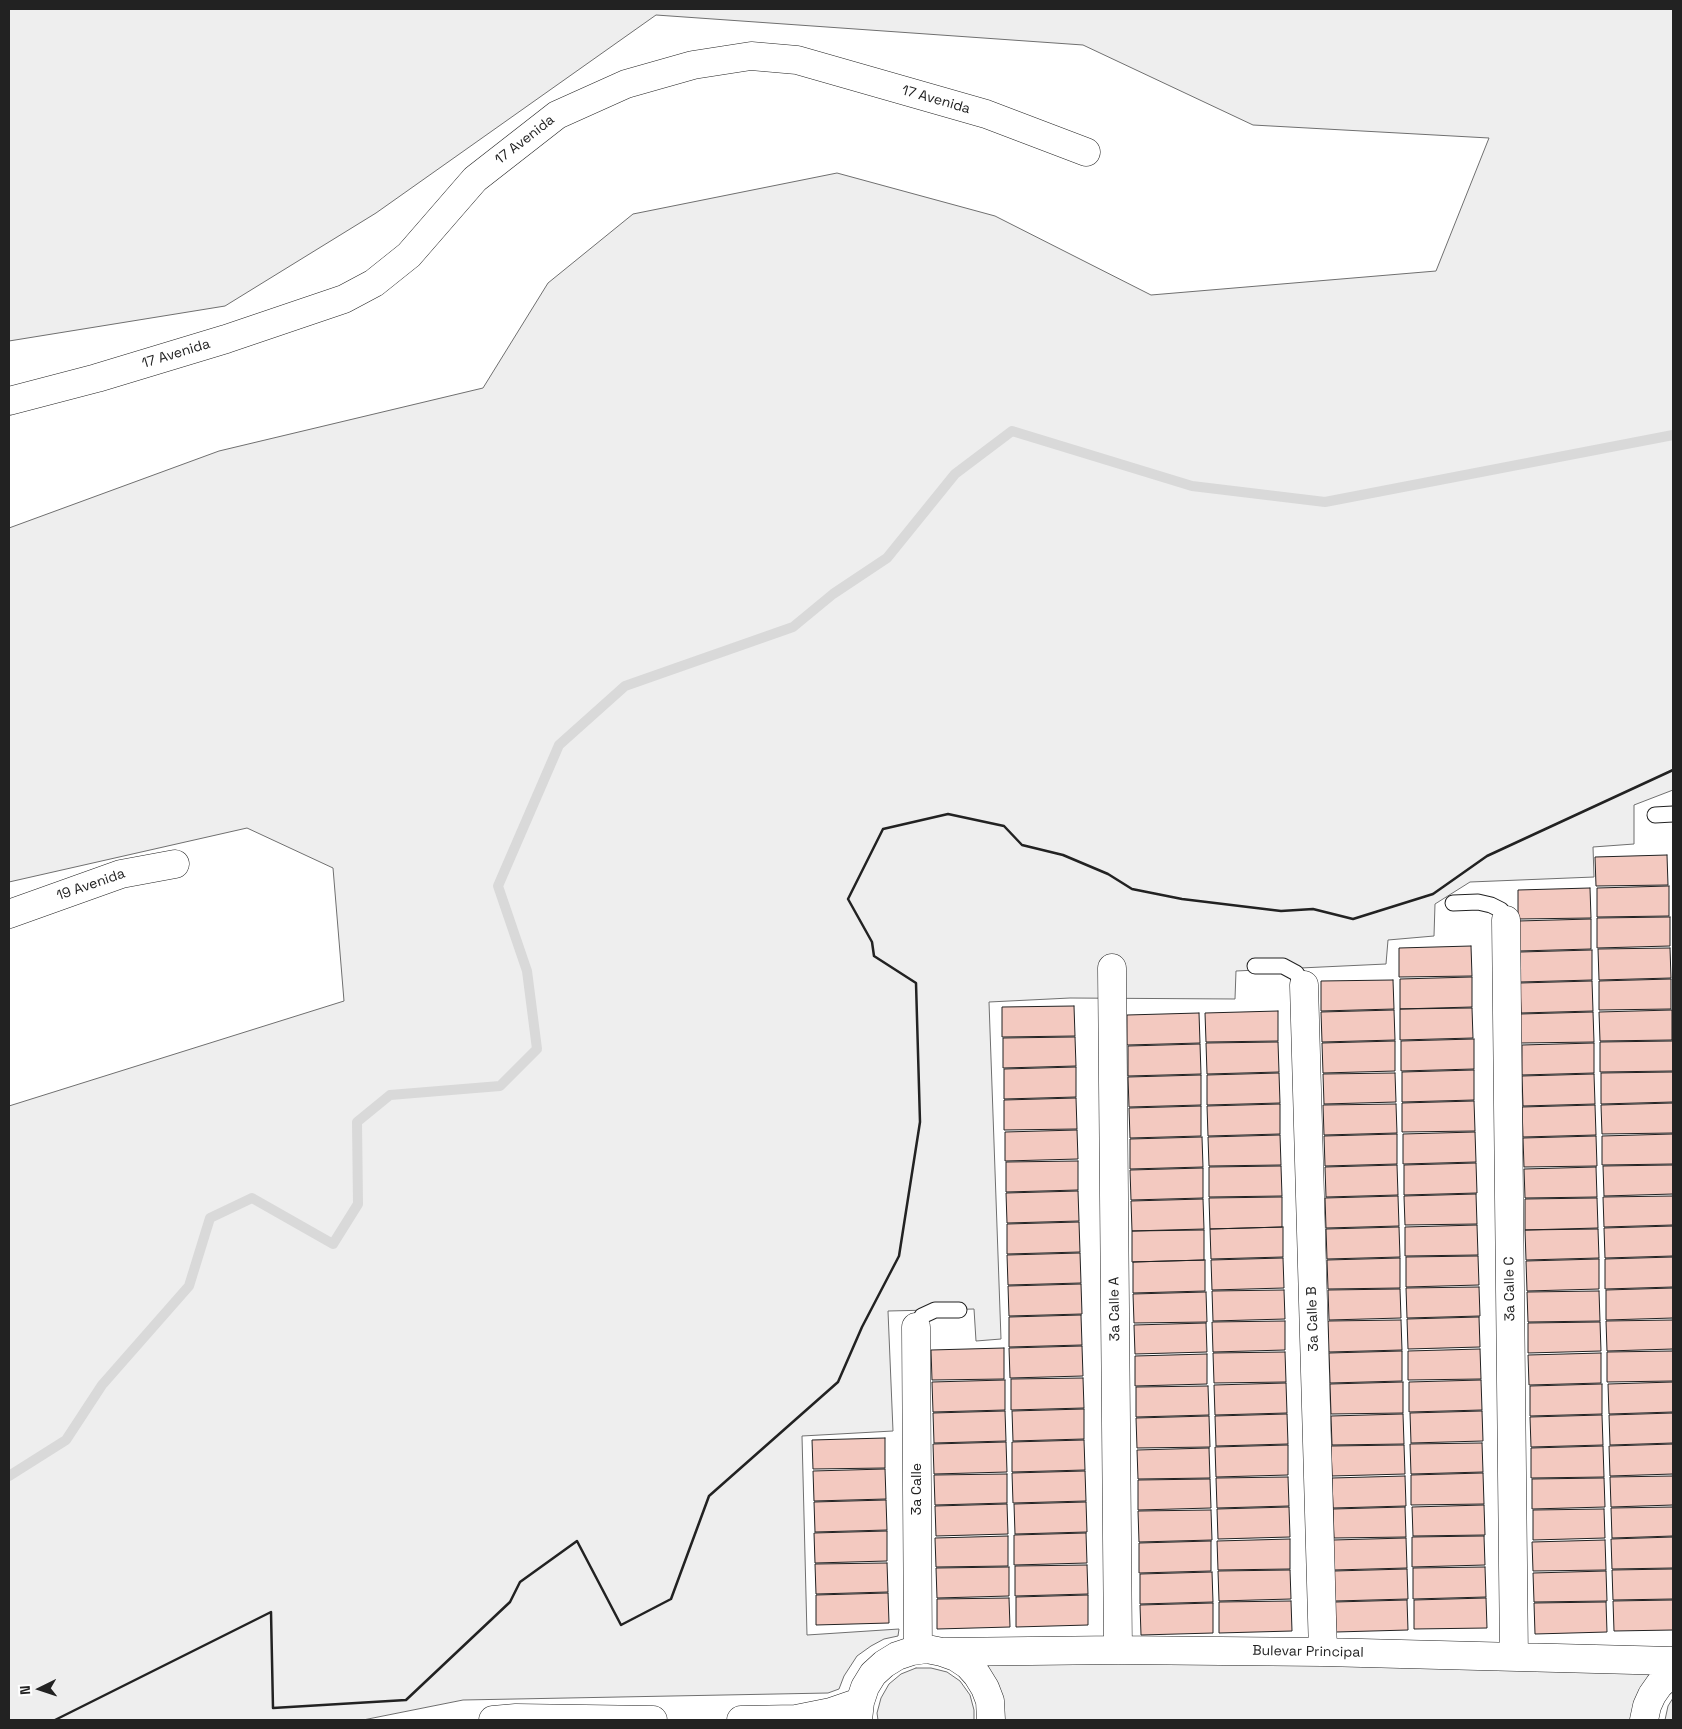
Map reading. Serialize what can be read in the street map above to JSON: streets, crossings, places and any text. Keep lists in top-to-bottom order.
{
  "streets": {
    "street": [
      "17 Avenida",
      "19 Avenida",
      "3a Calle C",
      "3a Calle A",
      "3a Calle B",
      "3a Calle",
      "Bulevar Principal"
    ]
  },
  "crossings": [
    ["3a Calle C", "Bulevar Principal"],
    ["3a Calle A", "Bulevar Principal"],
    ["3a Calle B", "Bulevar Principal"],
    ["3a Calle", "Bulevar Principal"]
  ],
  "north": "left"
}
